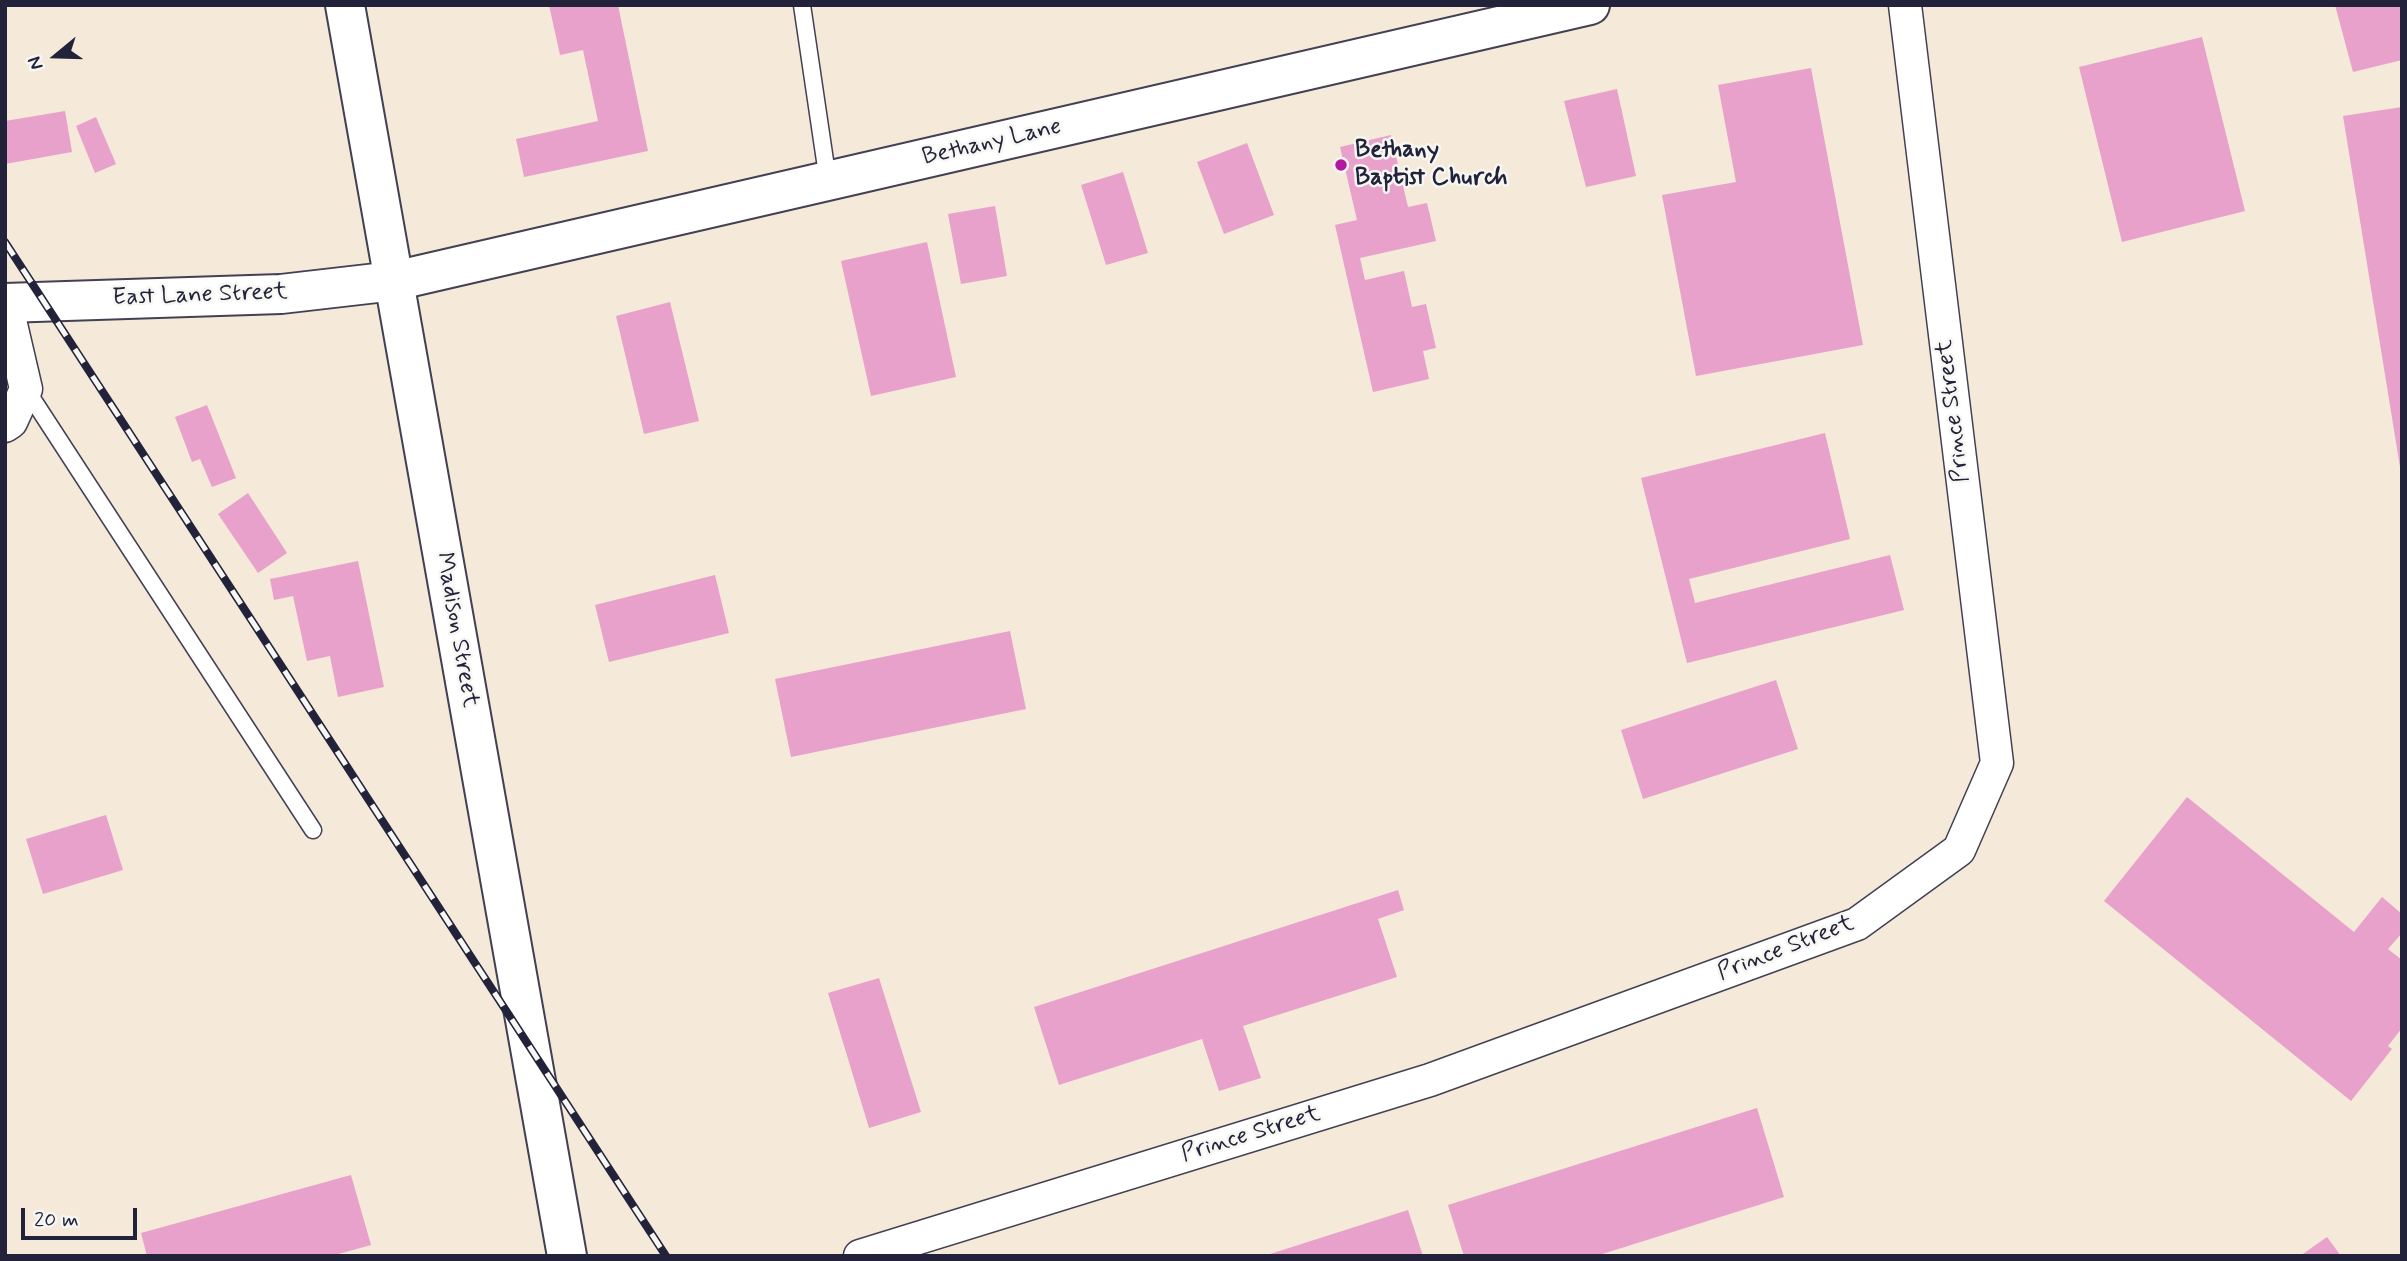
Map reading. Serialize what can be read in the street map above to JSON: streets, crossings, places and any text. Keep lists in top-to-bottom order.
{
  "streets": {
    "street": [
      "Bethany Lane",
      "East Lane Street",
      "Prince Street",
      "Madison Street"
    ]
  },
  "crossings": [
    ["Bethany Lane", "East Lane Street"],
    ["Bethany Lane", "Madison Street"],
    ["East Lane Street", "Madison Street"]
  ],
  "places": ["Bethany Baptist Church"],
  "scale_bar": "20 m",
  "north": "left"
}
